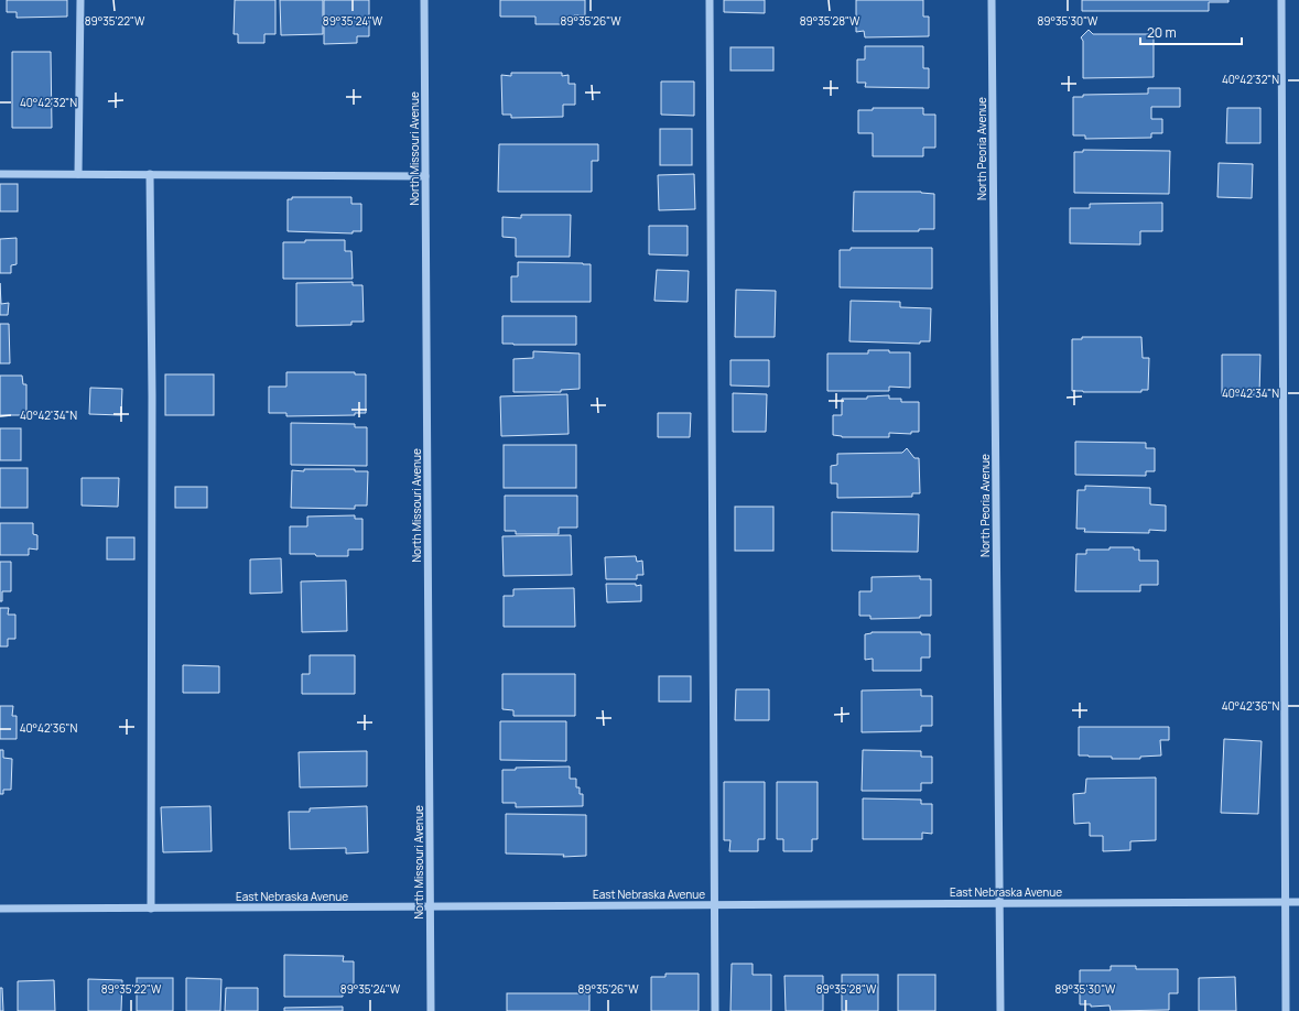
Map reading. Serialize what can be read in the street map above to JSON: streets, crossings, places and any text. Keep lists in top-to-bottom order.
{
  "streets": {
    "street": ["North Missouri Avenue", "North Peoria Avenue", "East Nebraska Avenue"]
  },
  "crossings": [
    ["North Missouri Avenue", "East Nebraska Avenue"],
    ["North Peoria Avenue", "East Nebraska Avenue"]
  ],
  "scale_bar": "20 m",
  "coordinates": [
    "89°35'22\"W",
    "89°35'24\"W",
    "89°35'26\"W",
    "89°35'28\"W",
    "89°35'30\"W",
    "40°42'32\"N",
    "40°42'34\"N",
    "40°42'36\"N"
  ]
}
